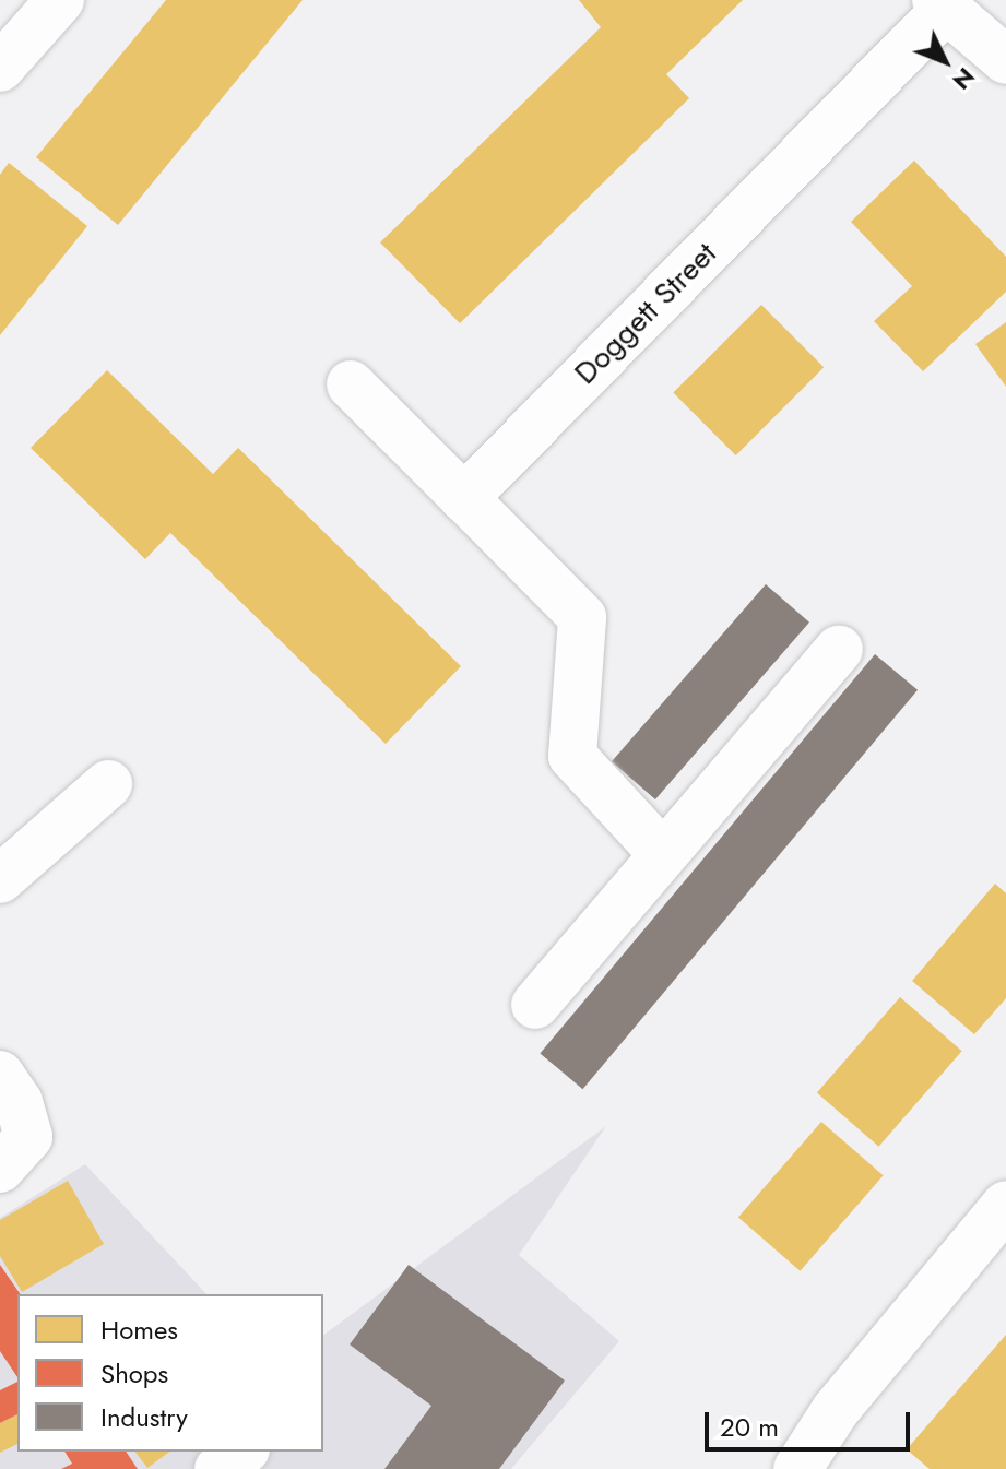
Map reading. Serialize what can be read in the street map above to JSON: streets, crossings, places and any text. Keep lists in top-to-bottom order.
{
  "streets": {
    "street": ["Doggett Street"]
  },
  "legend": ["Homes", "Shops", "Industry"],
  "scale_bar": "20 m",
  "north": "bottom right"
}
